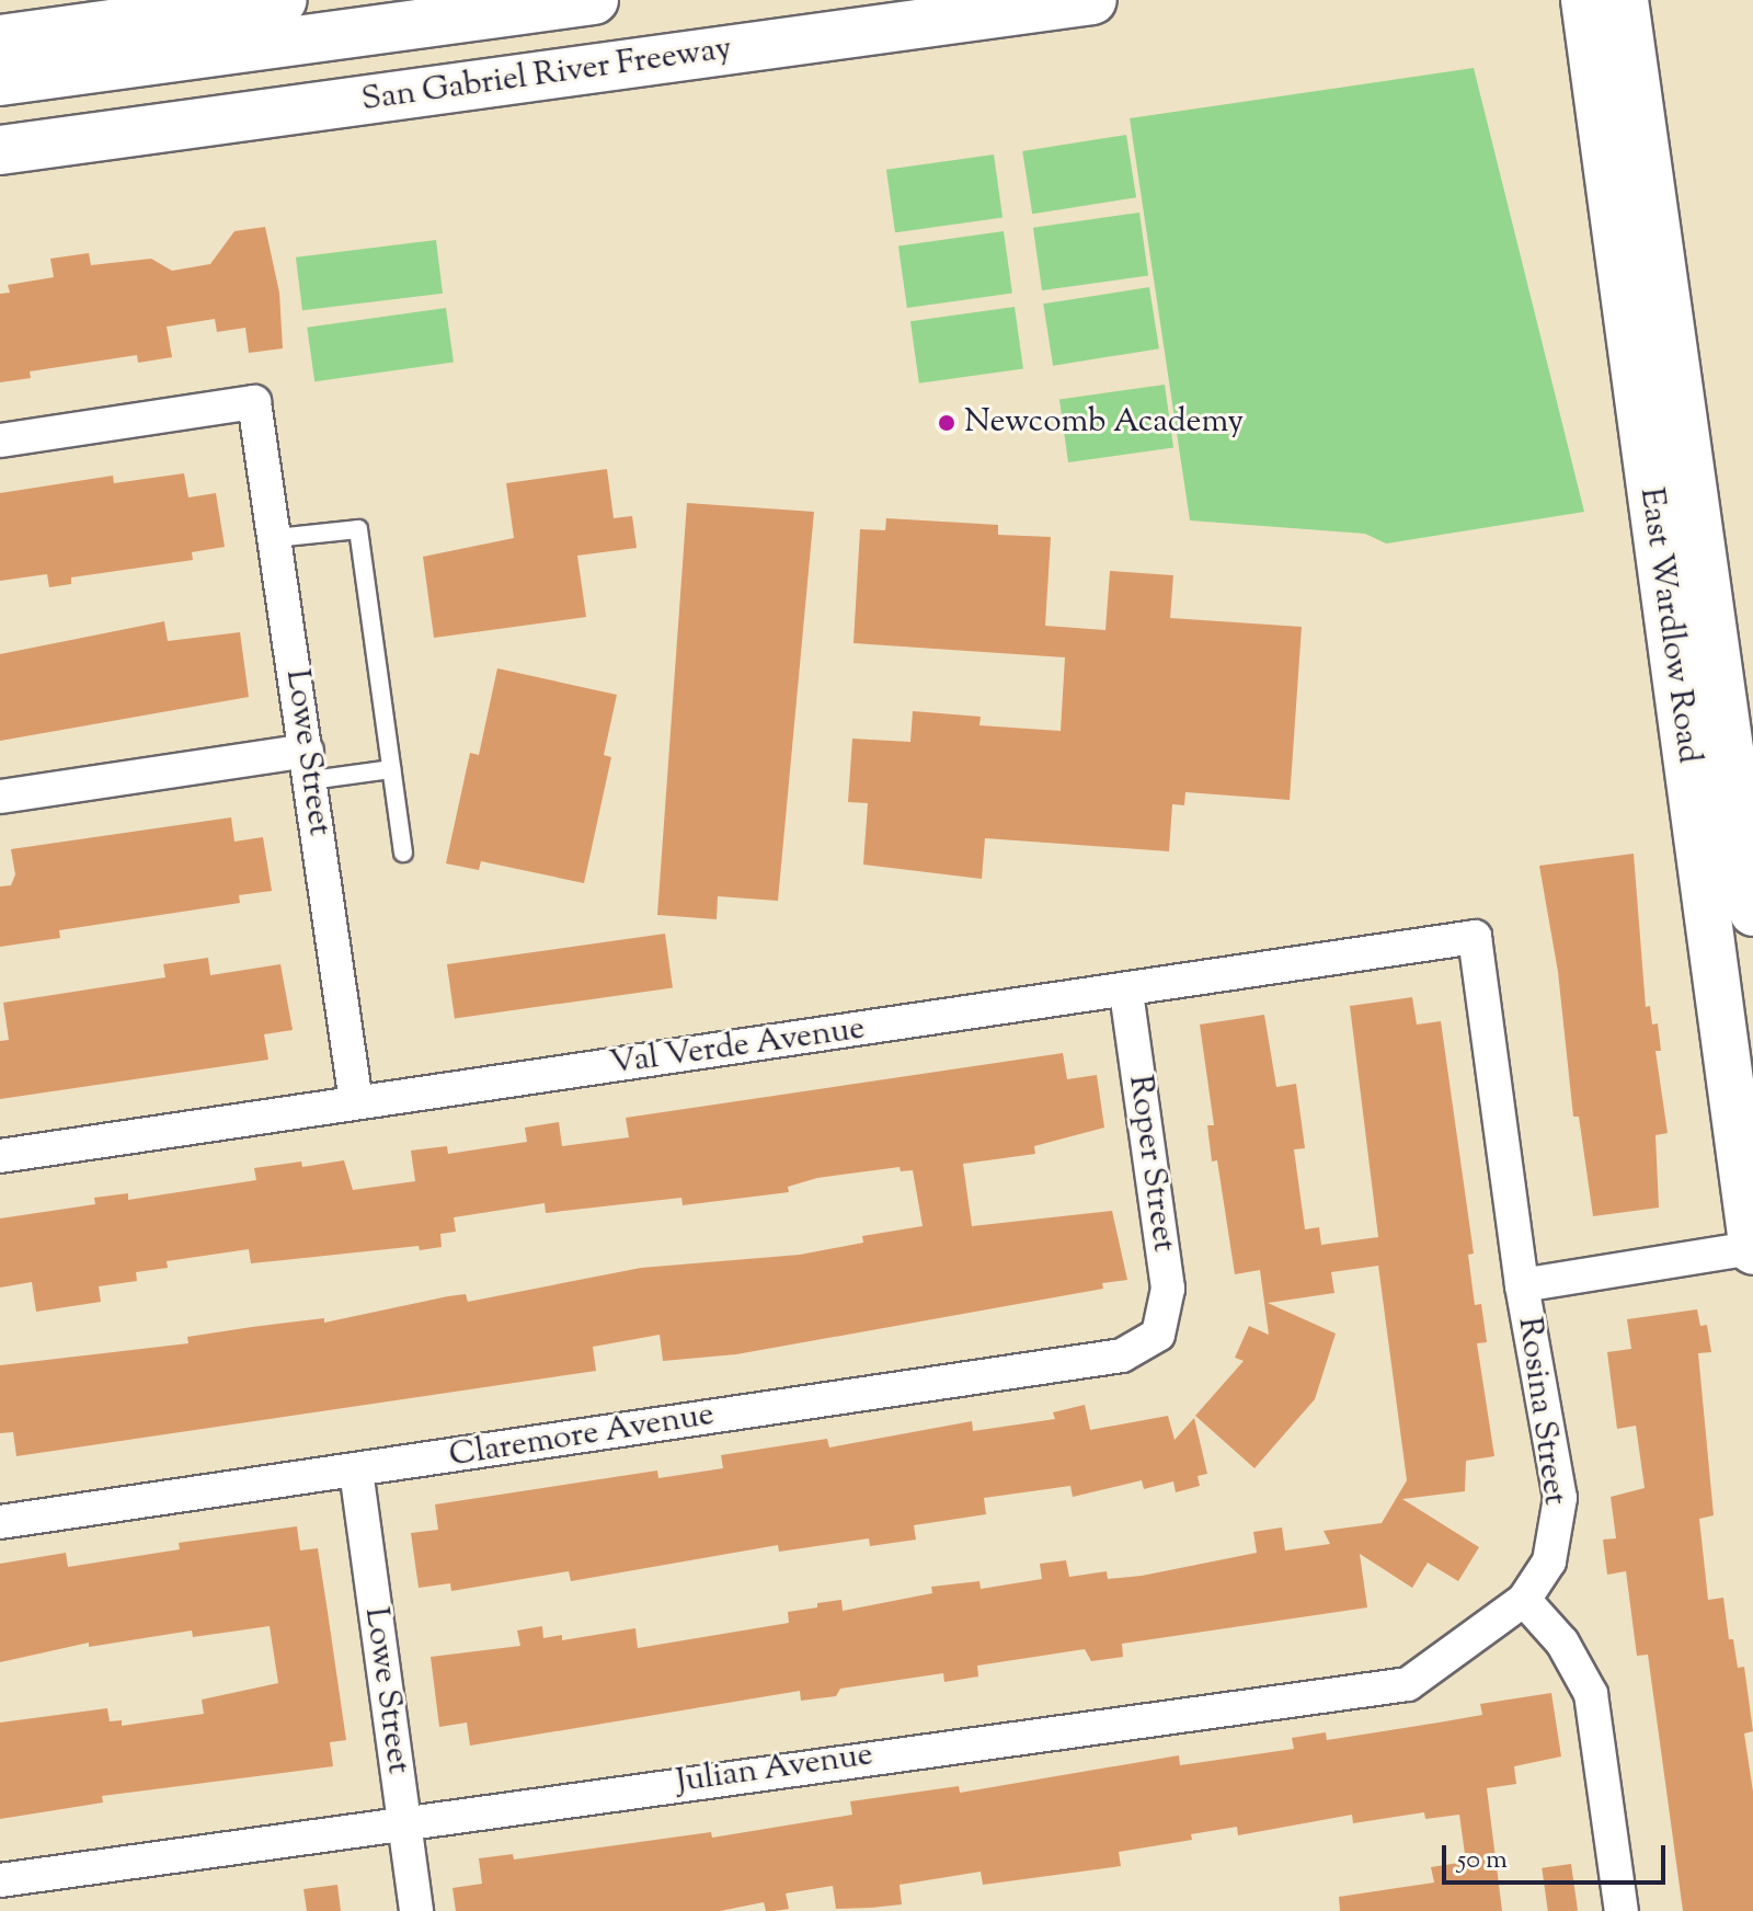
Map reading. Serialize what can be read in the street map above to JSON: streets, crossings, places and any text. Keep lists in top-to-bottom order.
{
  "streets": {
    "highway": ["San Gabriel River Freeway"],
    "main road": ["East Wardlow Road"],
    "street": [
      "Lowe Street",
      "Val Verde Avenue",
      "Roper Street",
      "Rosina Street",
      "Claremore Avenue",
      "Julian Avenue"
    ]
  },
  "crossings": [
    ["Lowe Street", "Val Verde Avenue"],
    ["Lowe Street", "Claremore Avenue"],
    ["Lowe Street", "Julian Avenue"],
    ["Val Verde Avenue", "Roper Street"],
    ["Val Verde Avenue", "Rosina Street"],
    ["Roper Street", "Claremore Avenue"],
    ["Rosina Street", "Julian Avenue"]
  ],
  "places": ["Newcomb Academy"],
  "scale_bar": "50 m"
}
